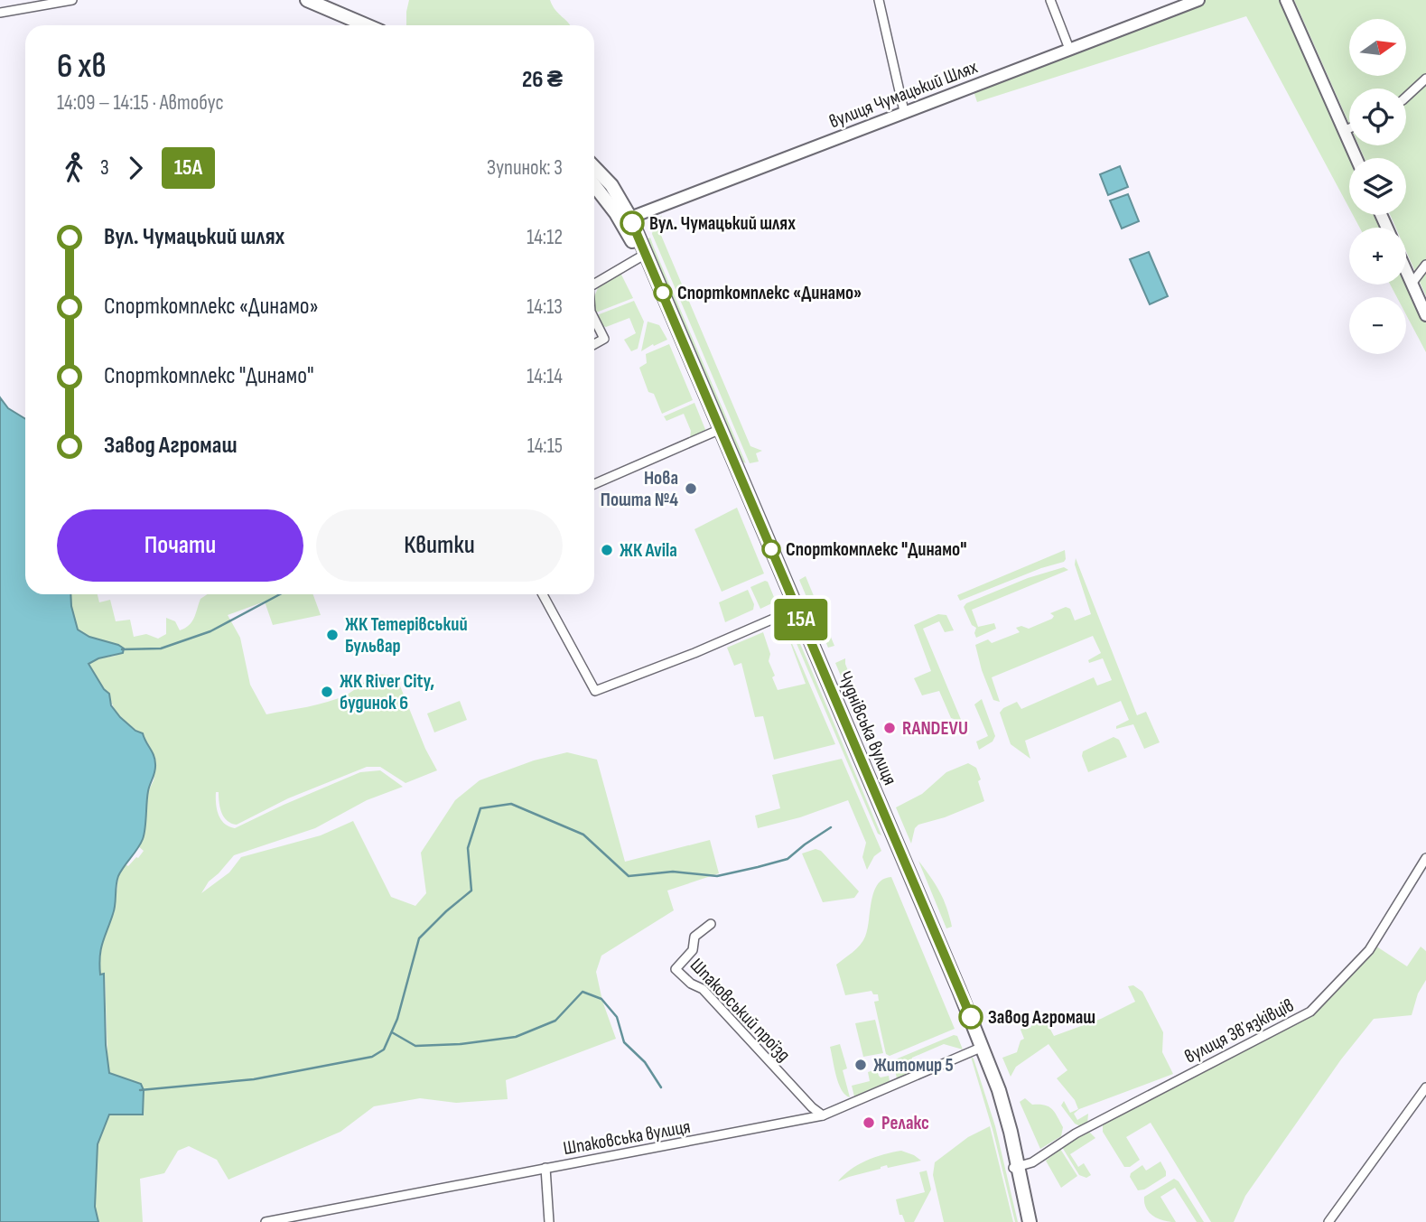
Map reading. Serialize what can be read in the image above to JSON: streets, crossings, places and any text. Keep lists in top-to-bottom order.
{
  "streets": {
    "main road": ["Чуднівська вулиця"],
    "street": [
      "вулиця Чумацький Шлях",
      "Шпаковський проїзд",
      "вулиця Звʼязківців",
      "Шпаковська вулиця"
    ]
  },
  "crossings": [
    ["вулиця Чумацький Шлях", "Чуднівська вулиця"],
    ["Чуднівська вулиця", "вулиця Звʼязківців"],
    ["Чуднівська вулиця", "Шпаковська вулиця"],
    ["Шпаковський проїзд", "Шпаковська вулиця"]
  ],
  "places": [
    "Вул. Чумацький шлях",
    "Спорткомплекс «Динамо»",
    "Нова Пошта №4",
    "Спорткомплекс \"Динамо\"",
    "ЖК Avila",
    "ЖК Тетерівський Бульвар",
    "ЖК River City, будинок 6",
    "RANDEVU",
    "Завод Агромаш",
    "Житомир 5",
    "Релакс"
  ],
  "lines": ["bus line 15A"],
  "north": "right",
  "page": {
    "on_map": "15A",
    "map_buttons": ["+", "−"],
    "heading": ["6 хв", "14:09 – 14:15 · Автобус", "26 ₴"],
    "legs": ["3", "15A", "Зупинок: 3"],
    "list": [
      {
        "name": "Вул. Чумацький шлях",
        "value": "14:12"
      },
      {
        "name": "Спорткомплекс «Динамо»",
        "value": "14:13"
      },
      {
        "name": "Спорткомплекс \"Динамо\"",
        "value": "14:14"
      },
      {
        "name": "Завод Агромаш",
        "value": "14:15"
      }
    ],
    "buttons": ["Почати", "Квитки"]
  }
}
